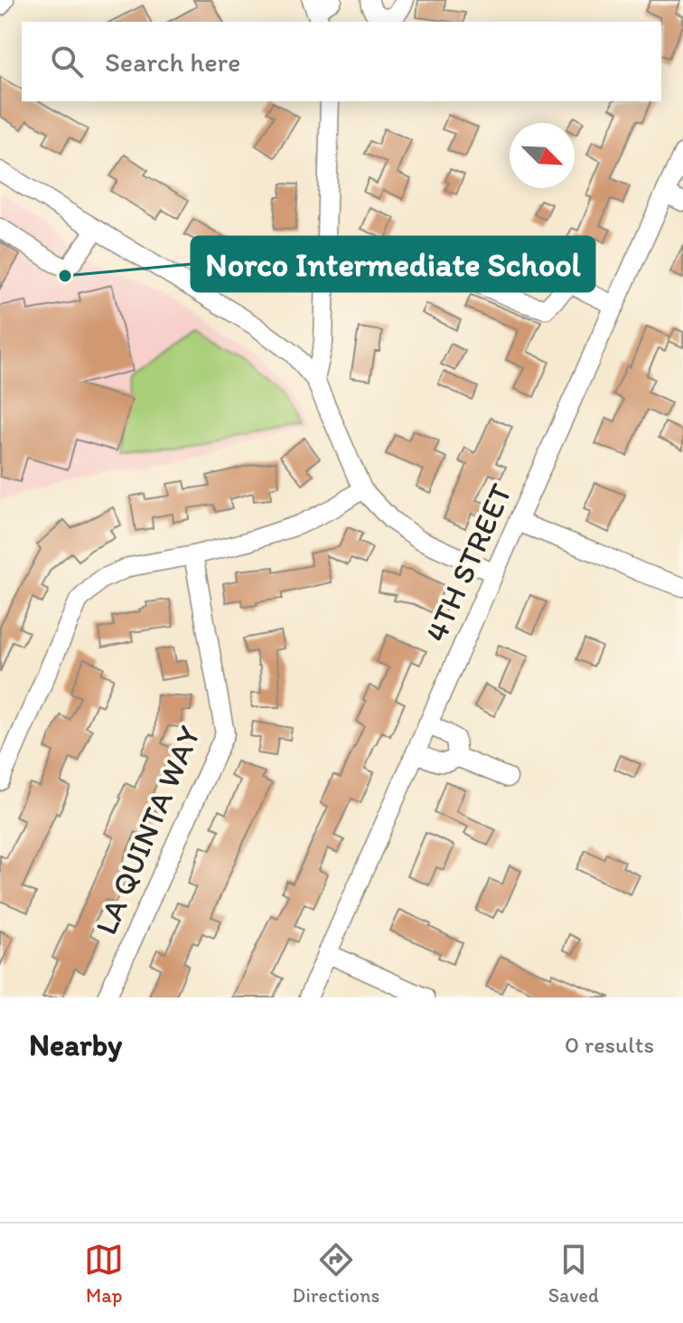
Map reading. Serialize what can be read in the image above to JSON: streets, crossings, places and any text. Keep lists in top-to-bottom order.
{
  "streets": {
    "street": ["4TH STREET", "LA QUINTA WAY"]
  },
  "places": ["Norco Intermediate School"],
  "north": "bottom right",
  "page": {
    "search": "Search here",
    "heading": ["Nearby", "0 results"],
    "nav": ["Map", "Directions", "Saved"]
  }
}
